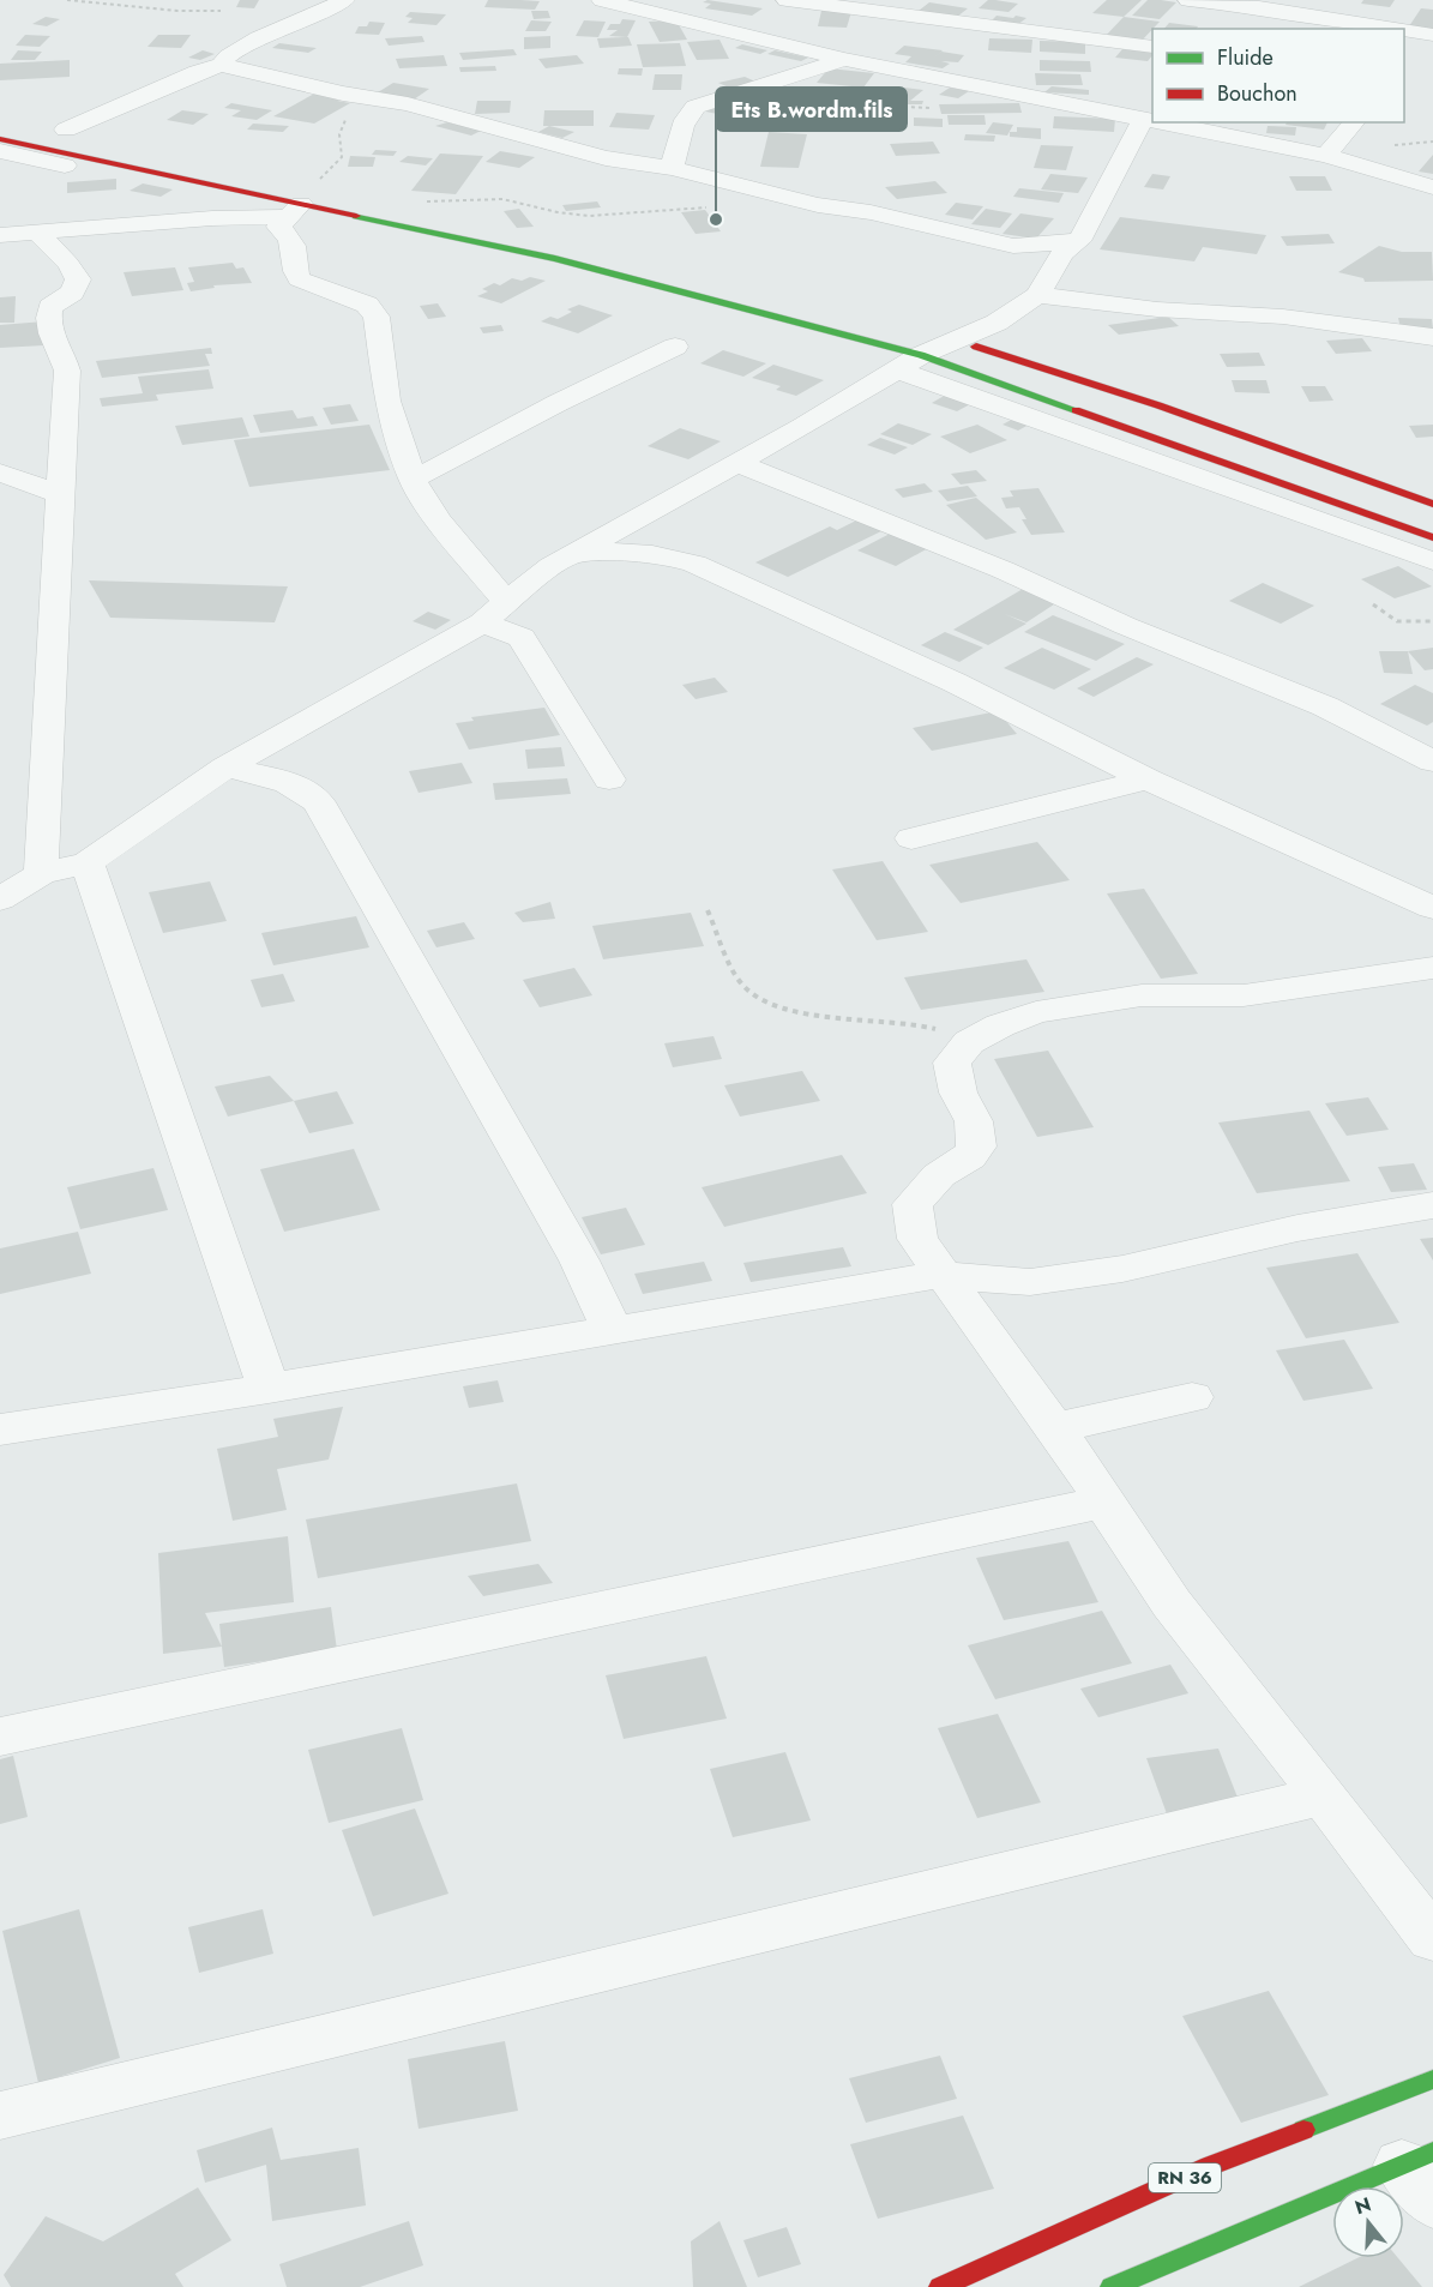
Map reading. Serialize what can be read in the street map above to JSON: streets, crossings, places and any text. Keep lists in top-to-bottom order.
{
  "streets": {
    "main road": ["RN 36"]
  },
  "places": ["Ets B.wordm.fils"],
  "legend": ["Fluide", "Bouchon"],
  "north": "top"
}
